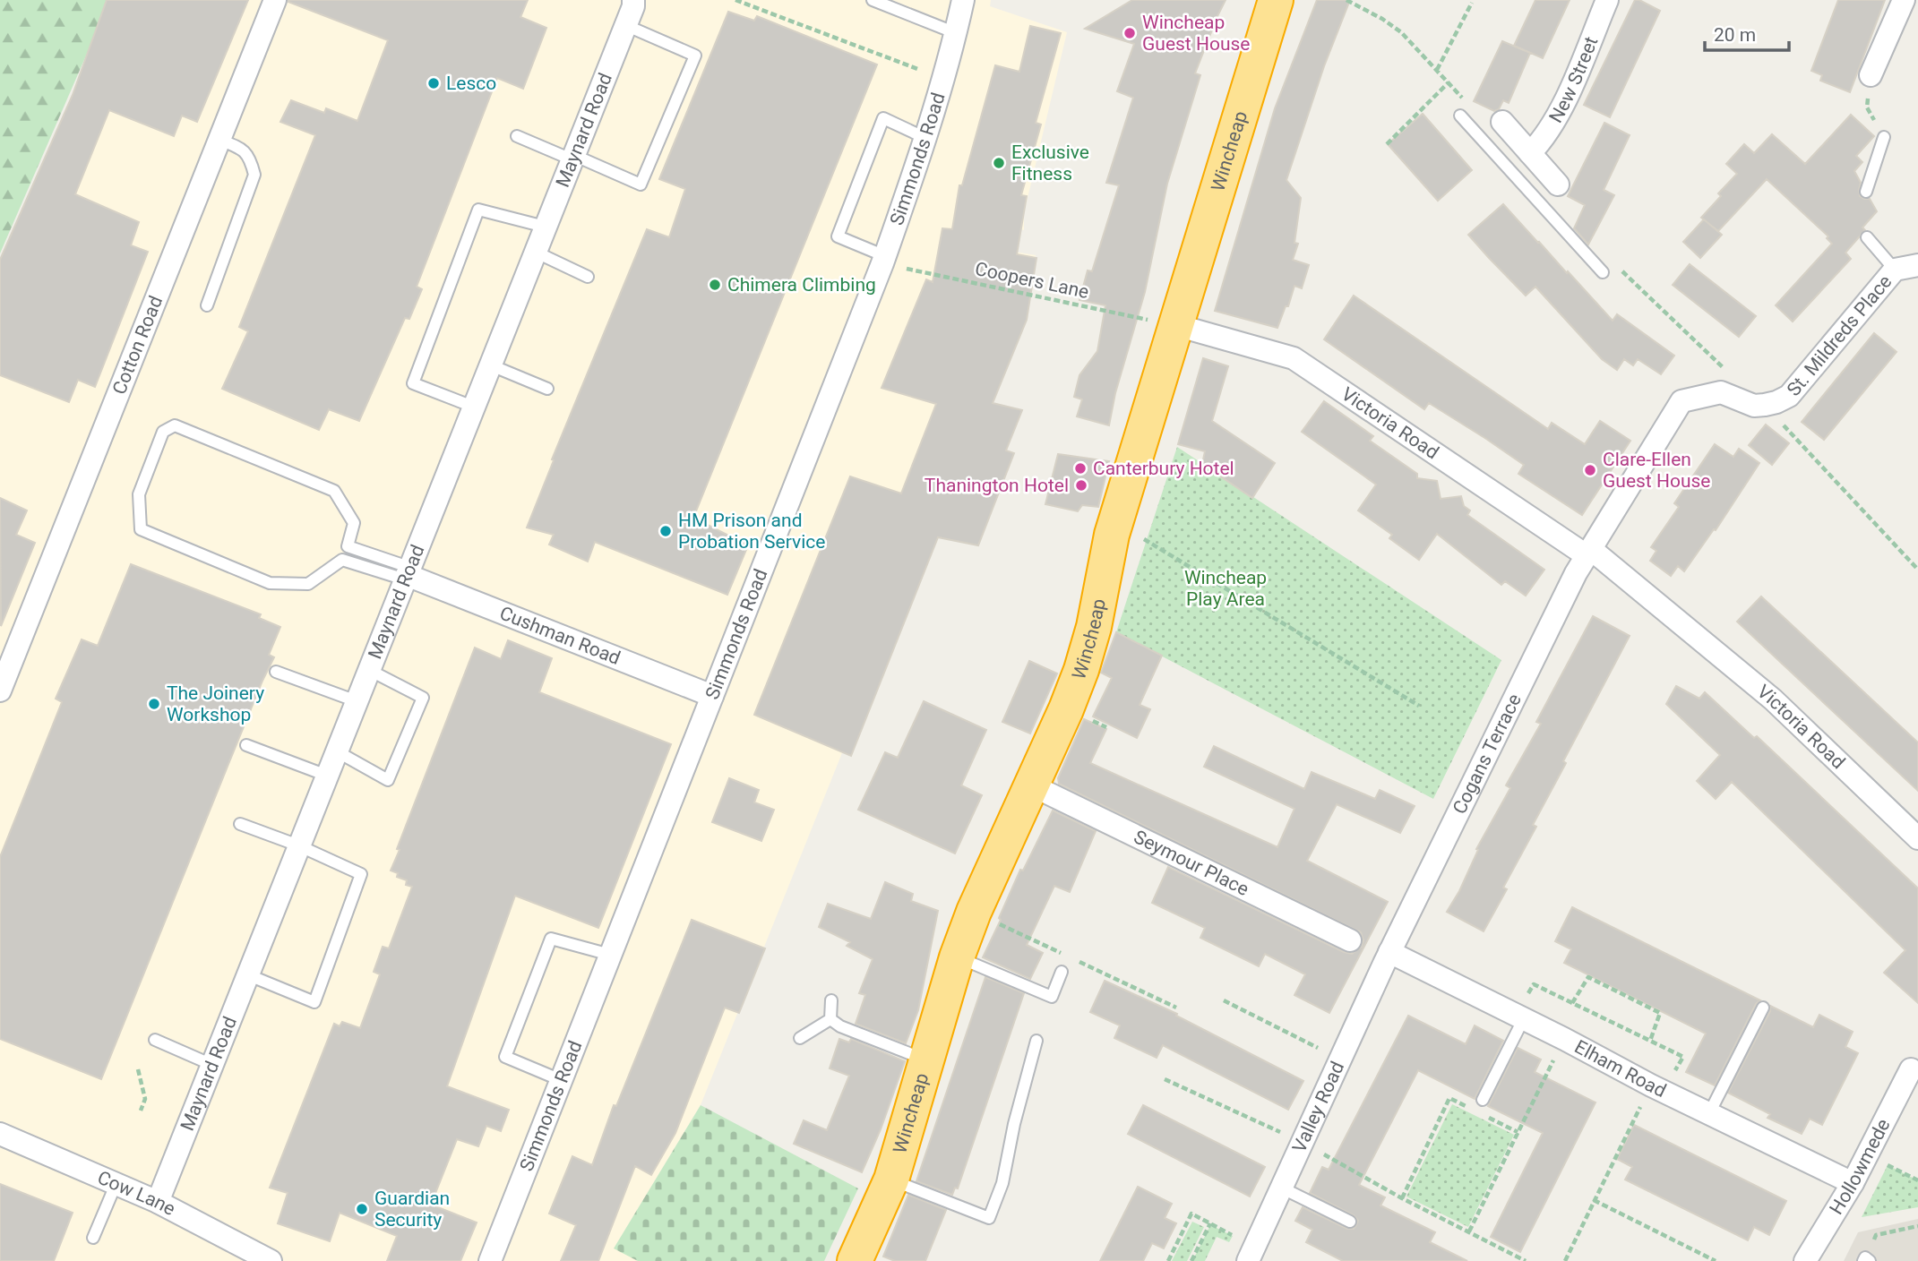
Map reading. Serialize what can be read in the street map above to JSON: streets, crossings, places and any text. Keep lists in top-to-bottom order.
{
  "streets": {
    "highway": ["Wincheap"],
    "street": [
      "New Street",
      "Maynard Road",
      "Simmonds Road",
      "St. Mildreds Place",
      "Cotton Road",
      "Victoria Road",
      "Cushman Road",
      "Cogans Terrace",
      "Seymour Place",
      "Elham Road",
      "Valley Road",
      "Hollowmede",
      "Cow Lane"
    ],
    "path": ["Coopers Lane"]
  },
  "crossings": [
    ["Maynard Road", "Cushman Road"],
    ["Maynard Road", "Cow Lane"],
    ["Wincheap", "Coopers Lane"],
    ["Wincheap", "Victoria Road"],
    ["Wincheap", "Seymour Place"],
    ["Simmonds Road", "Coopers Lane"],
    ["Simmonds Road", "Cushman Road"],
    ["Coopers Lane", "Victoria Road"],
    ["St. Mildreds Place", "Victoria Road"],
    ["St. Mildreds Place", "Cogans Terrace"],
    ["Victoria Road", "Cogans Terrace"],
    ["Cogans Terrace", "Elham Road"],
    ["Cogans Terrace", "Valley Road"],
    ["Elham Road", "Valley Road"],
    ["Elham Road", "Hollowmede"]
  ],
  "parks": ["Wincheap Play Area"],
  "places": [
    "Wincheap Guest House",
    "Lesco",
    "Exclusive Fitness",
    "Chimera Climbing",
    "Canterbury Hotel",
    "Clare-Ellen Guest House",
    "Thanington Hotel",
    "HM Prison and Probation Service",
    "The Joinery Workshop",
    "Guardian Security"
  ],
  "scale_bar": "20 m"
}
